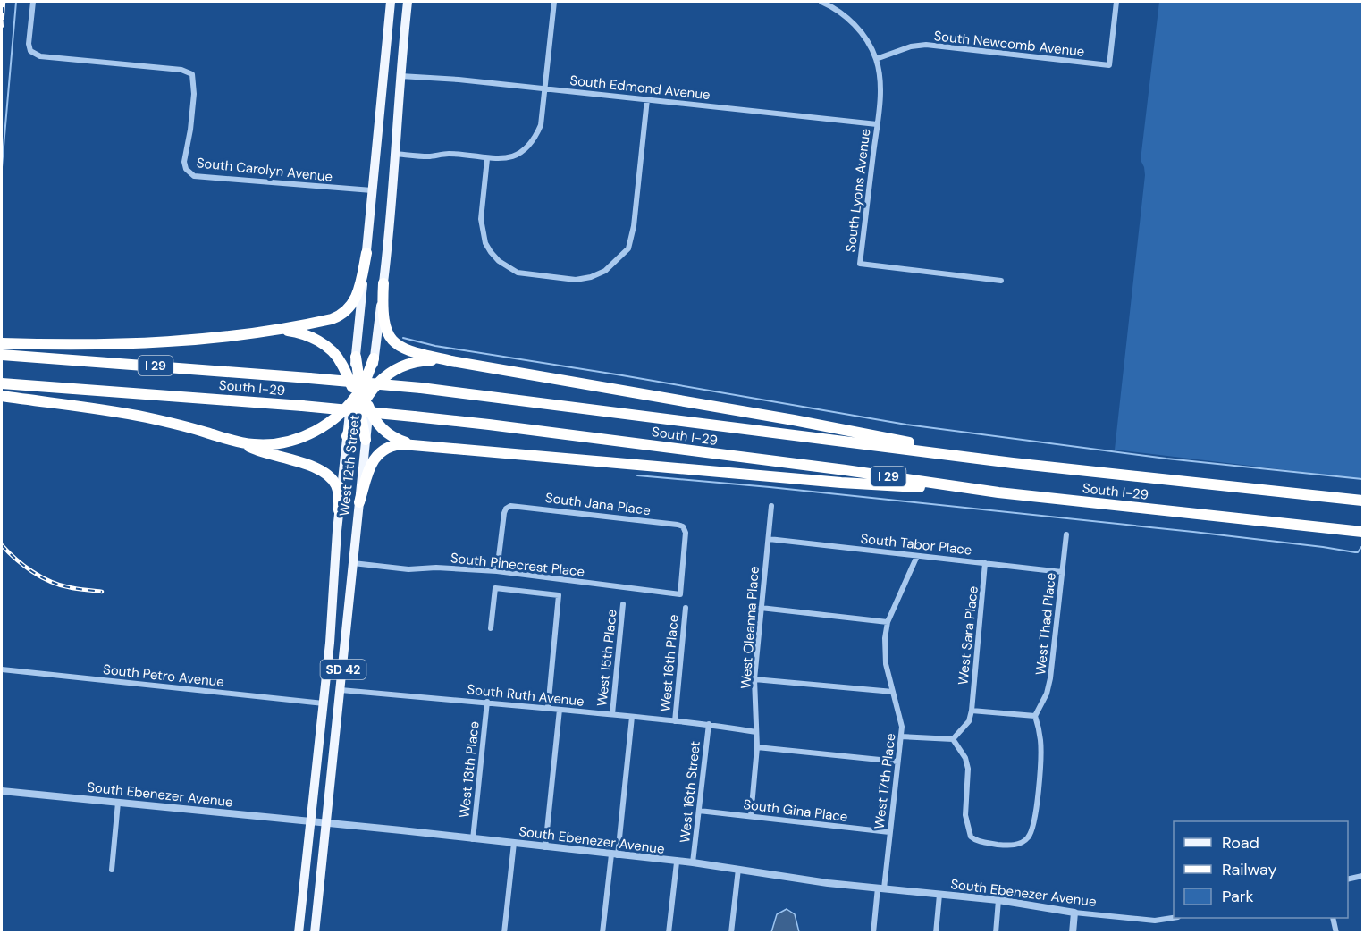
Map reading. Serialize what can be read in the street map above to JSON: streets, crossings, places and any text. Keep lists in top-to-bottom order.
{
  "streets": {
    "highway": ["I 29", "South I-29"],
    "main road": ["West 12th Street", "SD 42"],
    "street": [
      "South Newcomb Avenue",
      "South Edmond Avenue",
      "South Carolyn Avenue",
      "South Lyons Avenue",
      "South Jana Place",
      "South Tabor Place",
      "South Pinecrest Place",
      "West Thad Place",
      "West Oleanna Place",
      "West Sara Place",
      "West 15th Place",
      "West 16th Place",
      "South Petro Avenue",
      "South Ruth Avenue",
      "West 13th Place",
      "West 17th Place",
      "West 16th Street",
      "South Ebenezer Avenue",
      "South Gina Place"
    ]
  },
  "crossings": [
    ["South Newcomb Avenue", "South Lyons Avenue"],
    ["South Edmond Avenue", "South Lyons Avenue"],
    ["West 12th Street", "South Pinecrest Place"],
    ["West 12th Street", "South Petro Avenue"],
    ["West 12th Street", "South Ruth Avenue"],
    ["West 12th Street", "South Ebenezer Avenue"],
    ["South Jana Place", "South Pinecrest Place"],
    ["South Tabor Place", "West Thad Place"],
    ["South Tabor Place", "West Oleanna Place"],
    ["South Tabor Place", "West Sara Place"],
    ["South Tabor Place", "West 17th Place"],
    ["West Oleanna Place", "South Ruth Avenue"],
    ["West Oleanna Place", "South Gina Place"],
    ["West 15th Place", "South Ruth Avenue"],
    ["West 16th Place", "South Ruth Avenue"],
    ["South Ruth Avenue", "West 13th Place"],
    ["South Ruth Avenue", "West 16th Street"],
    ["West 13th Place", "South Ebenezer Avenue"],
    ["West 17th Place", "South Ebenezer Avenue"],
    ["West 17th Place", "South Gina Place"],
    ["West 16th Street", "South Ebenezer Avenue"],
    ["West 16th Street", "South Gina Place"]
  ],
  "legend": ["Road", "Railway", "Park"]
}
